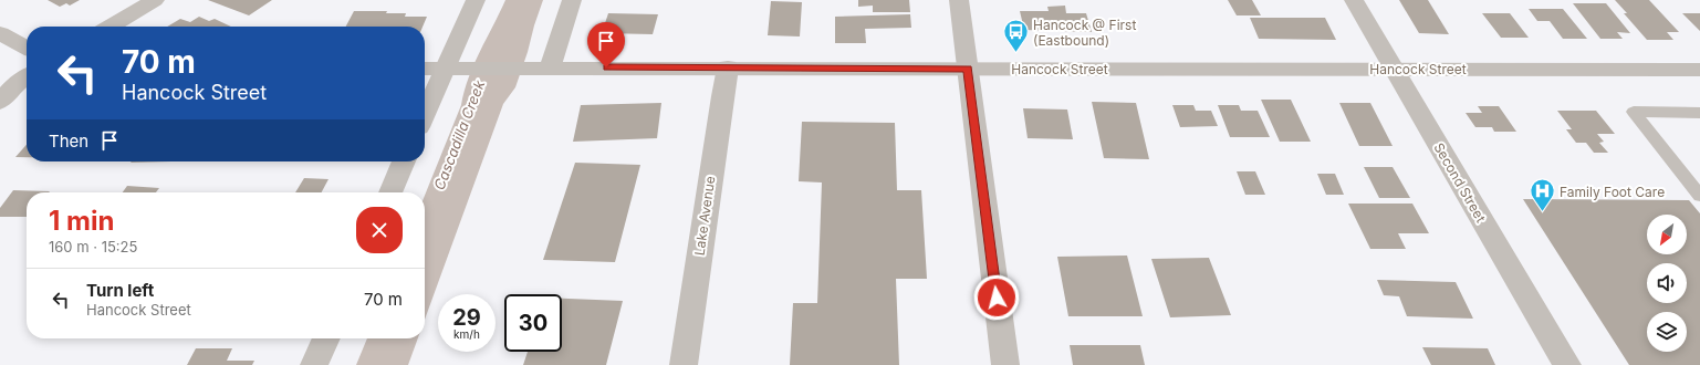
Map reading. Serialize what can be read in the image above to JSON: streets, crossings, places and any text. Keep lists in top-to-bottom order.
{
  "streets": {
    "street": ["Hancock Street", "Second Street", "Lake Avenue"]
  },
  "crossings": [
    ["Hancock Street", "Second Street"],
    ["Hancock Street", "Lake Avenue"]
  ],
  "water": ["Cascadilla Creek"],
  "places": {
    "bus stop": ["Hancock @ First (Eastbound)"],
    "hospital": ["Family Foot Care"]
  },
  "north": "bottom left",
  "page": {
    "turn": ["70 m", "Hancock Street"],
    "then": "Then",
    "heading": ["1 min", "160 m · 15:25"],
    "list": [
      {
        "name": "Turn left",
        "note": "Hancock Street",
        "value": "70 m"
      }
    ],
    "speed": "29 km/h",
    "limit": "30"
  }
}
